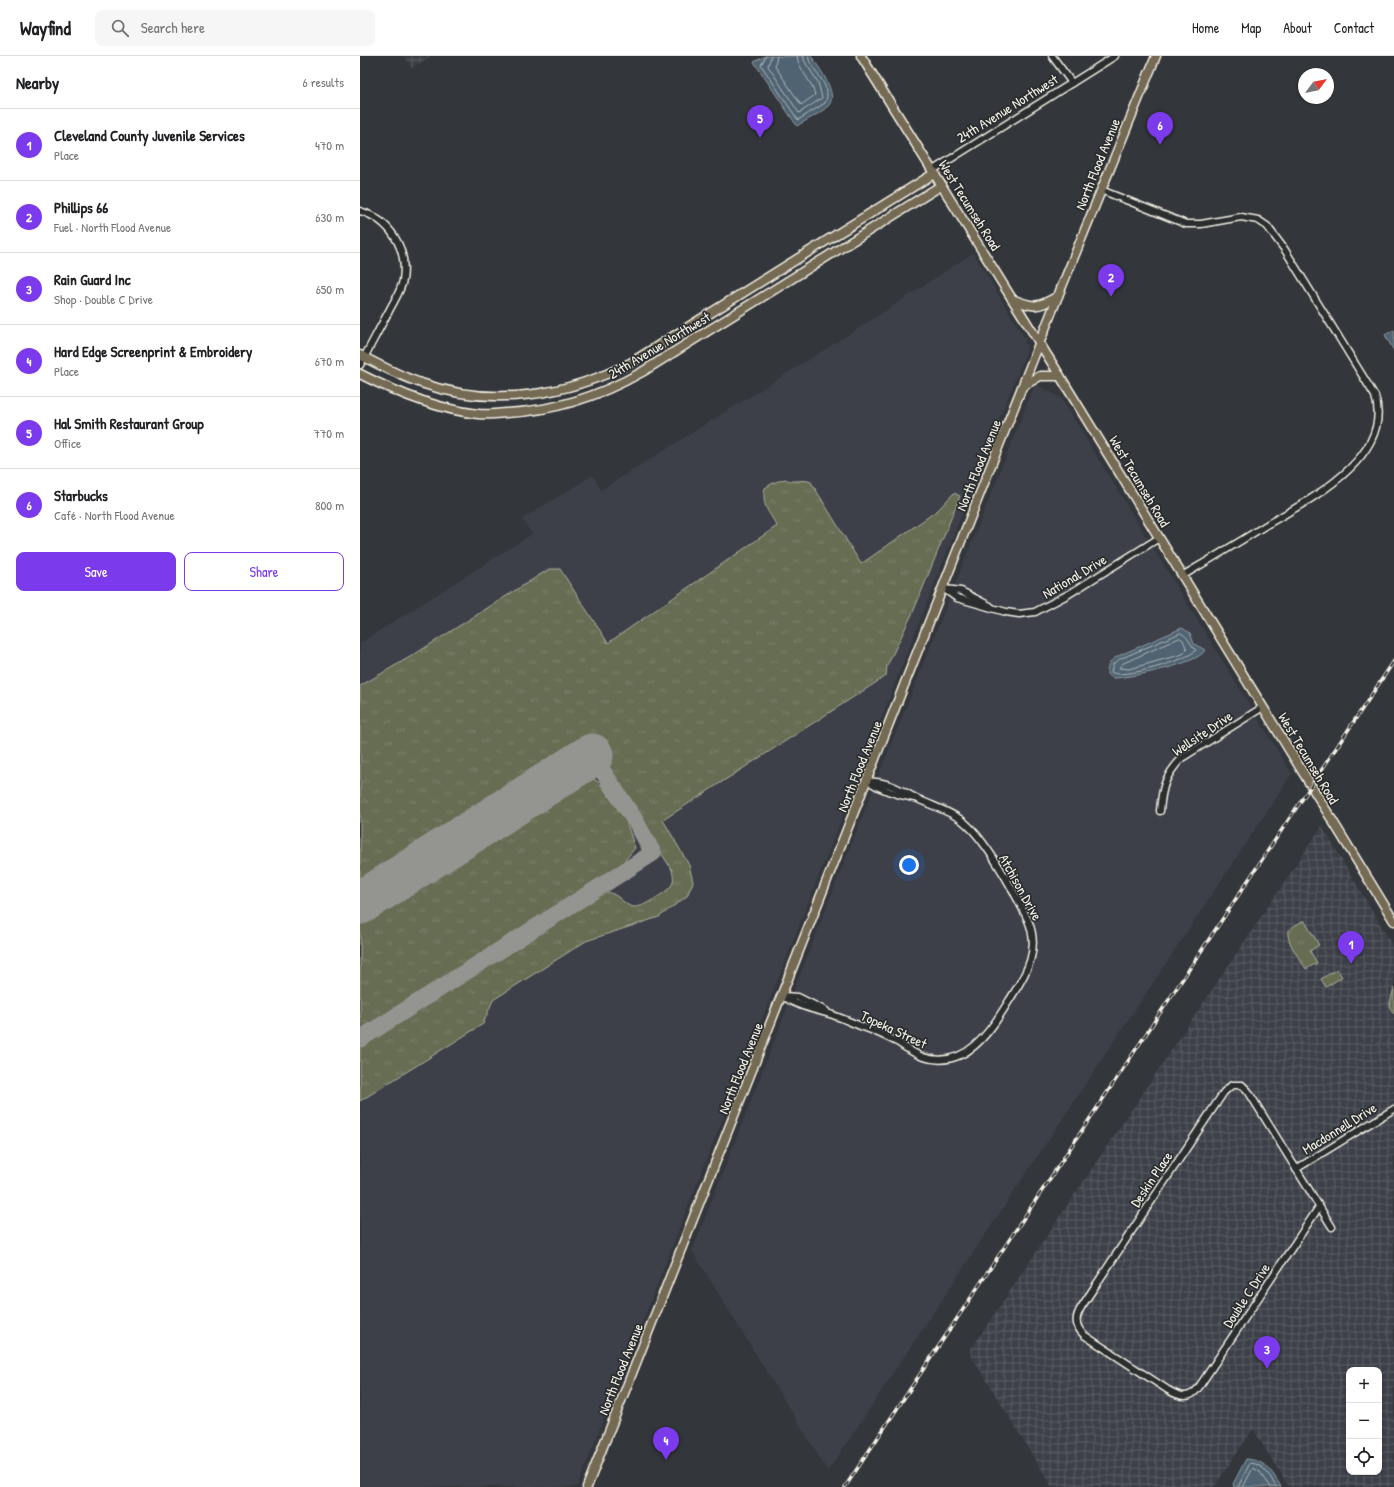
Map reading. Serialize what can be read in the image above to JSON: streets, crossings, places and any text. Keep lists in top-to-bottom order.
{
  "streets": {
    "main road": ["24th Avenue Northwest", "North Flood Avenue", "West Tecumseh Road"],
    "street": [
      "National Drive",
      "Wellsite Drive",
      "Atchison Drive",
      "Topeka Street",
      "Macdonnell Drive",
      "Deskin Place",
      "Double C Drive"
    ]
  },
  "crossings": [
    ["24th Avenue Northwest", "West Tecumseh Road"],
    ["North Flood Avenue", "West Tecumseh Road"],
    ["North Flood Avenue", "National Drive"],
    ["North Flood Avenue", "Atchison Drive"],
    ["North Flood Avenue", "Topeka Street"],
    ["West Tecumseh Road", "National Drive"],
    ["West Tecumseh Road", "Wellsite Drive"],
    ["Atchison Drive", "Topeka Street"],
    ["Macdonnell Drive", "Deskin Place"],
    ["Deskin Place", "Double C Drive"]
  ],
  "north": "top right",
  "page": {
    "header": "Wayfind",
    "search": "Search here",
    "nav": [
      "Home",
      "Map",
      "About",
      "Contact"
    ],
    "heading": ["Nearby", "6 results"],
    "pins": [
      "5",
      "6",
      "2",
      "1",
      "3",
      "4"
    ],
    "list": [
      {
        "mark": "1",
        "name": "Cleveland County Juvenile Services",
        "note": "Place",
        "value": "470 m"
      },
      {
        "mark": "2",
        "name": "Phillips 66",
        "note": "Fuel · North Flood Avenue",
        "value": "630 m"
      },
      {
        "mark": "3",
        "name": "Rain Guard Inc",
        "note": "Shop · Double C Drive",
        "value": "650 m"
      },
      {
        "mark": "4",
        "name": "Hard Edge Screenprint & Embroidery",
        "note": "Place",
        "value": "670 m"
      },
      {
        "mark": "5",
        "name": "Hal Smith Restaurant Group",
        "note": "Office",
        "value": "770 m"
      },
      {
        "mark": "6",
        "name": "Starbucks",
        "note": "Café · North Flood Avenue",
        "value": "800 m"
      }
    ],
    "buttons": ["Save", "Share"],
    "map_buttons": ["+", "−"]
  }
}
